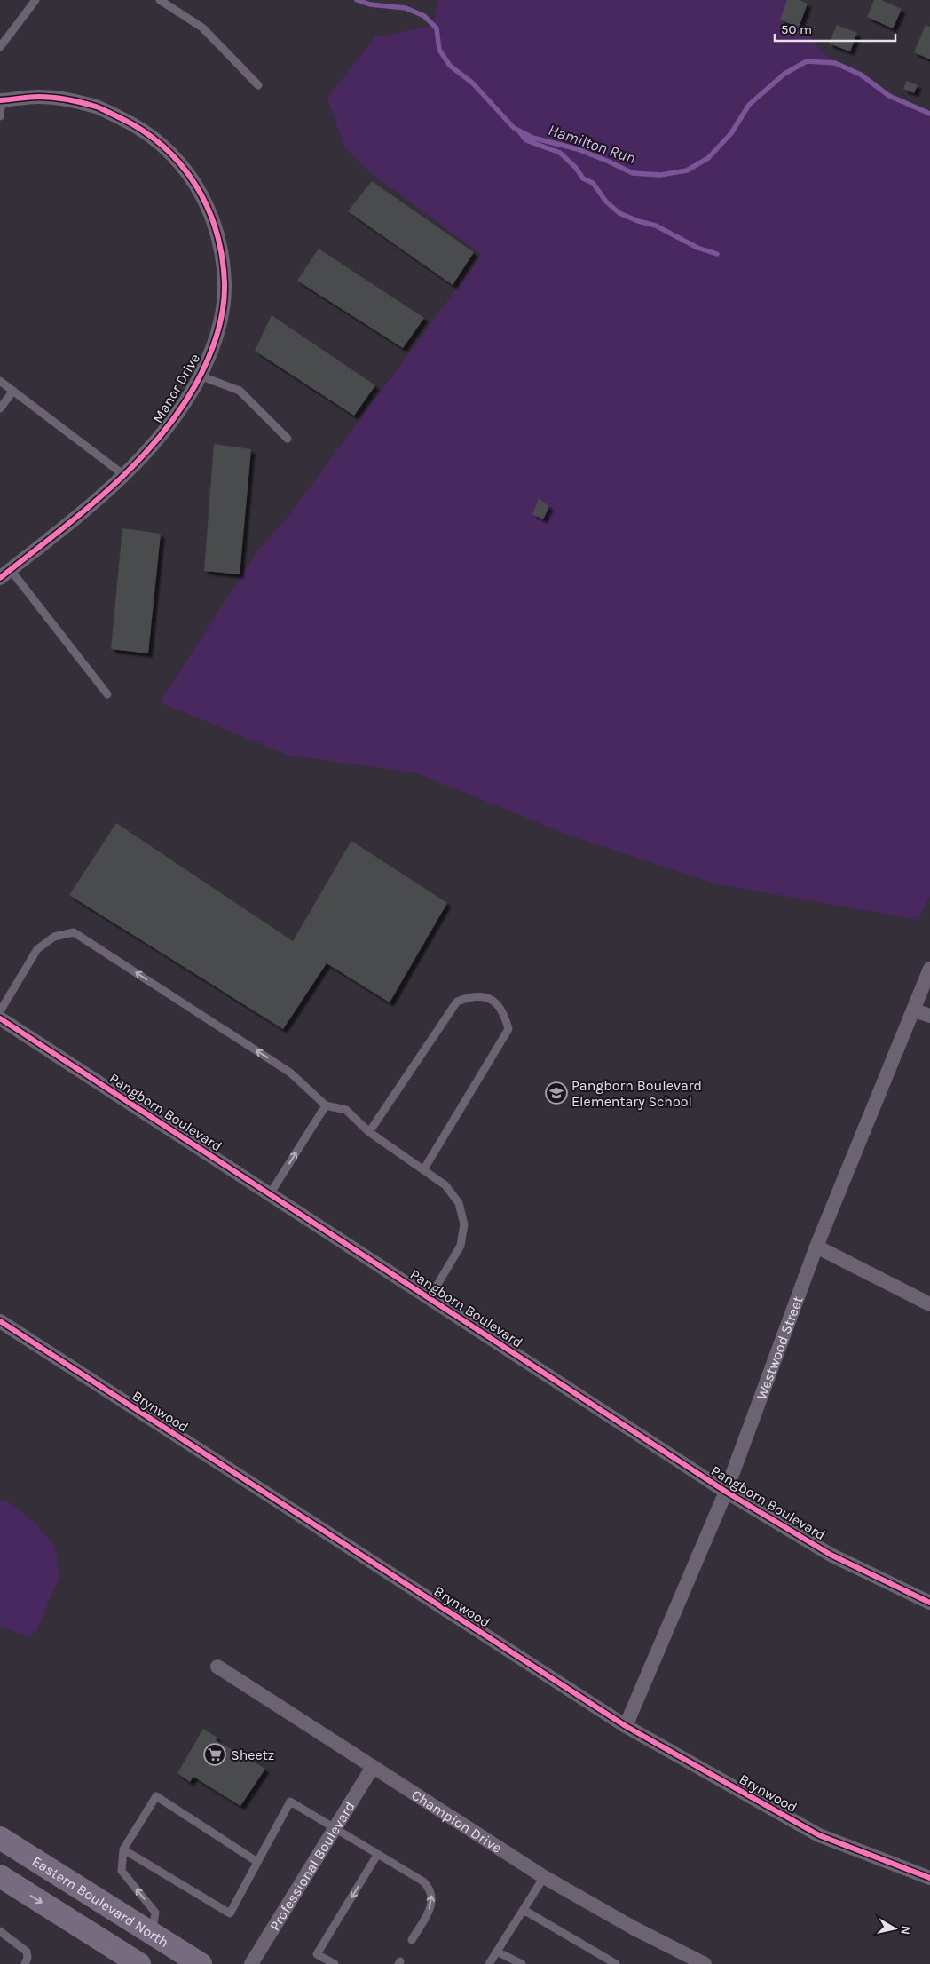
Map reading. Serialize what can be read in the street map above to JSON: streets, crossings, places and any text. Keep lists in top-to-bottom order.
{
  "streets": {
    "main road": ["Eastern Boulevard North"],
    "street": [
      "Manor Drive",
      "Pangborn Boulevard",
      "Westwood Street",
      "Brynwood",
      "Champion Drive",
      "Professional Boulevard"
    ]
  },
  "crossings": [
    ["Pangborn Boulevard", "Westwood Street"],
    ["Westwood Street", "Brynwood"],
    ["Champion Drive", "Professional Boulevard"]
  ],
  "water": ["Hamilton Run"],
  "places": {
    "school or university": ["Pangborn Boulevard Elementary School"],
    "supermarket": ["Sheetz"]
  },
  "scale_bar": "50 m",
  "north": "right"
}
